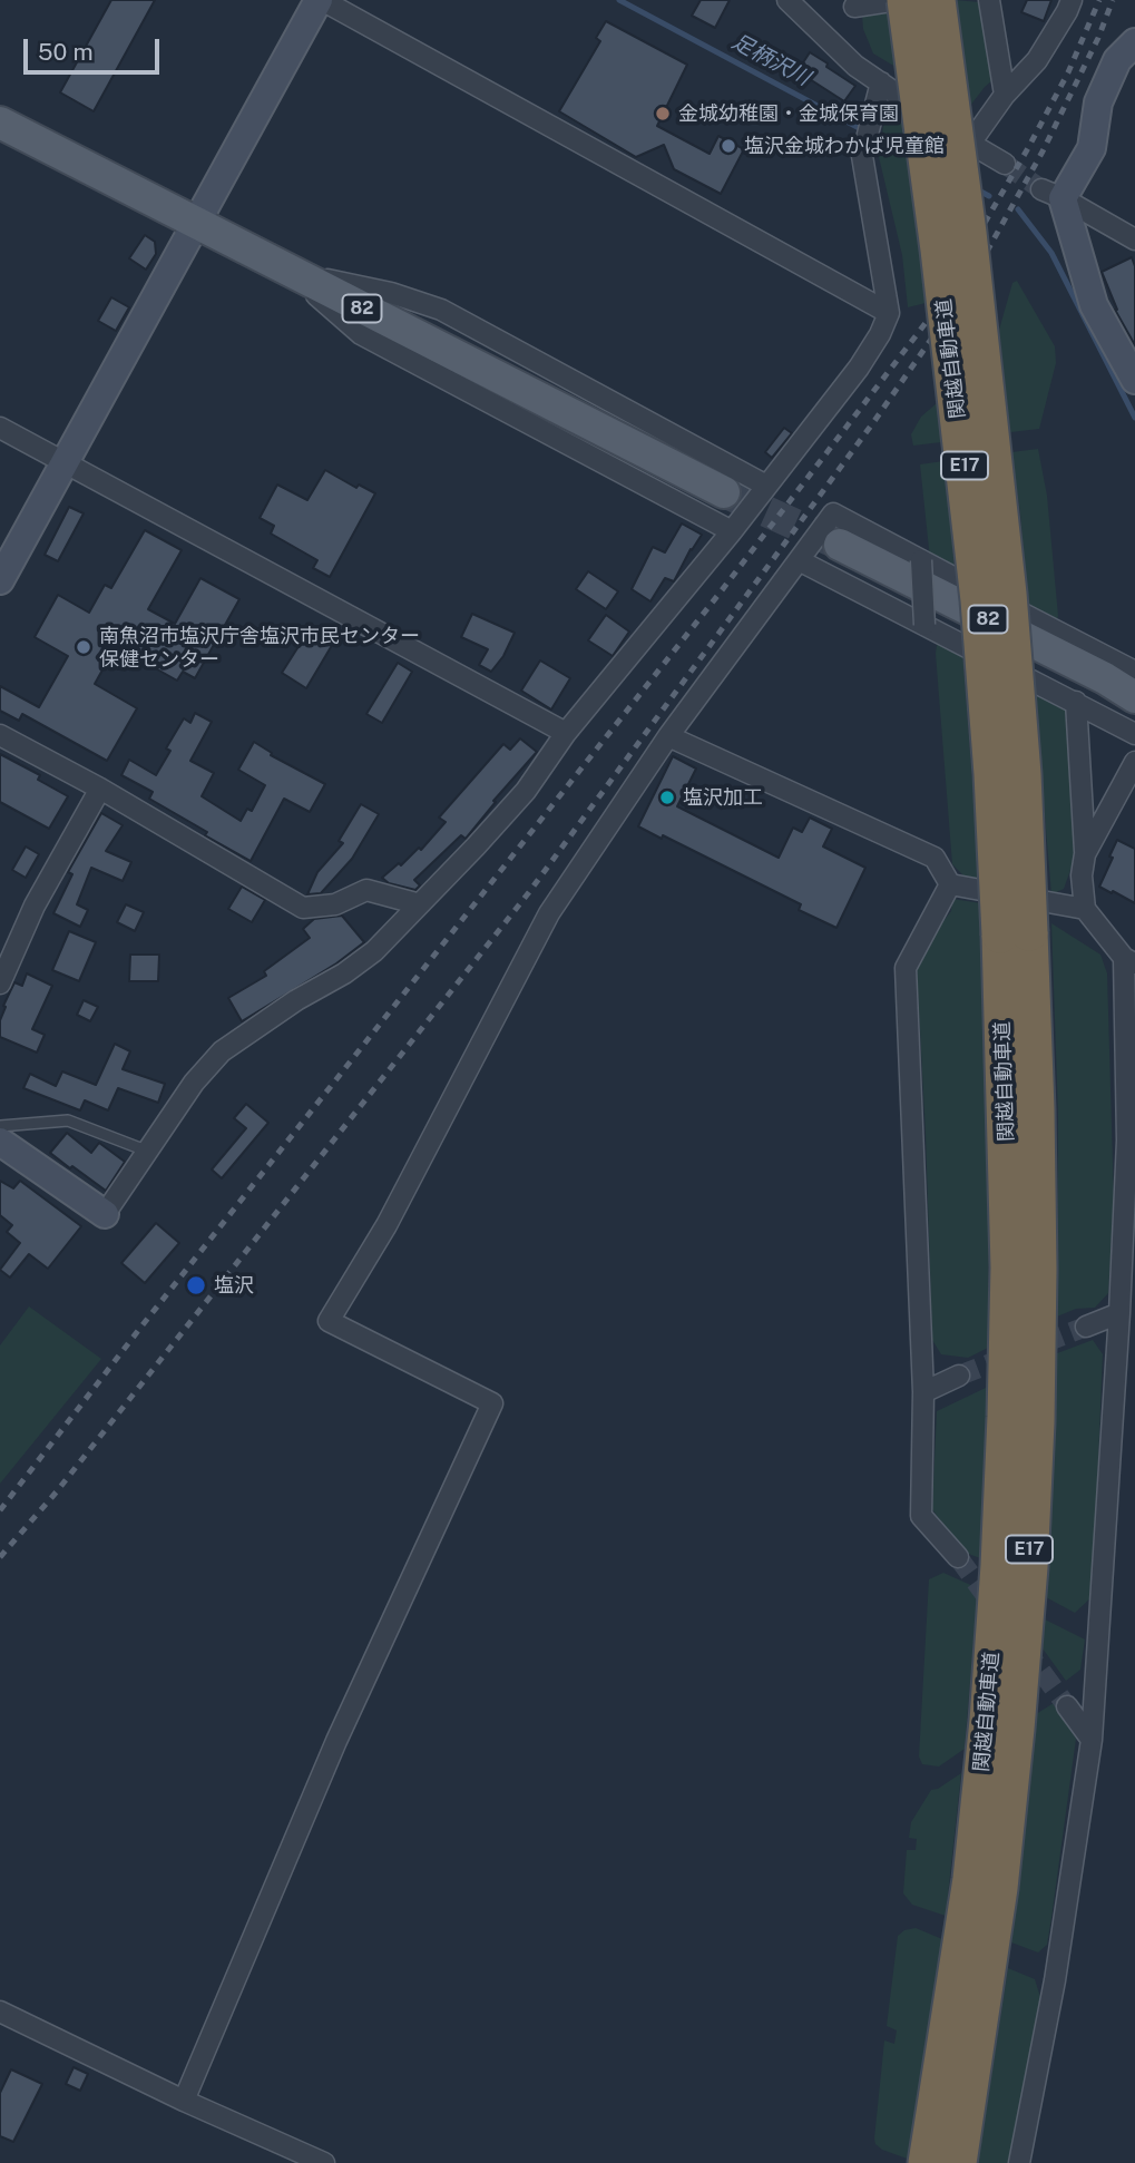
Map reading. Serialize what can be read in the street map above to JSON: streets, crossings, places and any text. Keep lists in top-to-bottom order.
{
  "streets": {
    "highway": ["関越自動車道", "E17"],
    "main road": ["82"]
  },
  "water": ["足柄沢川"],
  "places": [
    "金城幼稚園・金城保育園",
    "塩沢金城わかば児童館",
    "南魚沼市塩沢庁舎塩沢市民センター 保健センター",
    "塩沢加工",
    "塩沢"
  ],
  "scale_bar": "50 m"
}
